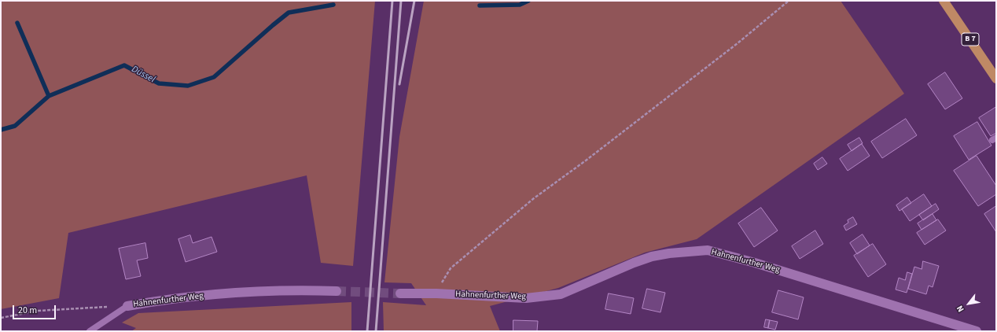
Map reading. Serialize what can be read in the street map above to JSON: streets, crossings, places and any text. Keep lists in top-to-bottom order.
{
  "streets": {
    "main road": ["B 7"],
    "street": ["Hahnenfurther Weg"]
  },
  "water": ["Düssel"],
  "scale_bar": "20 m",
  "north": "bottom left"
}
